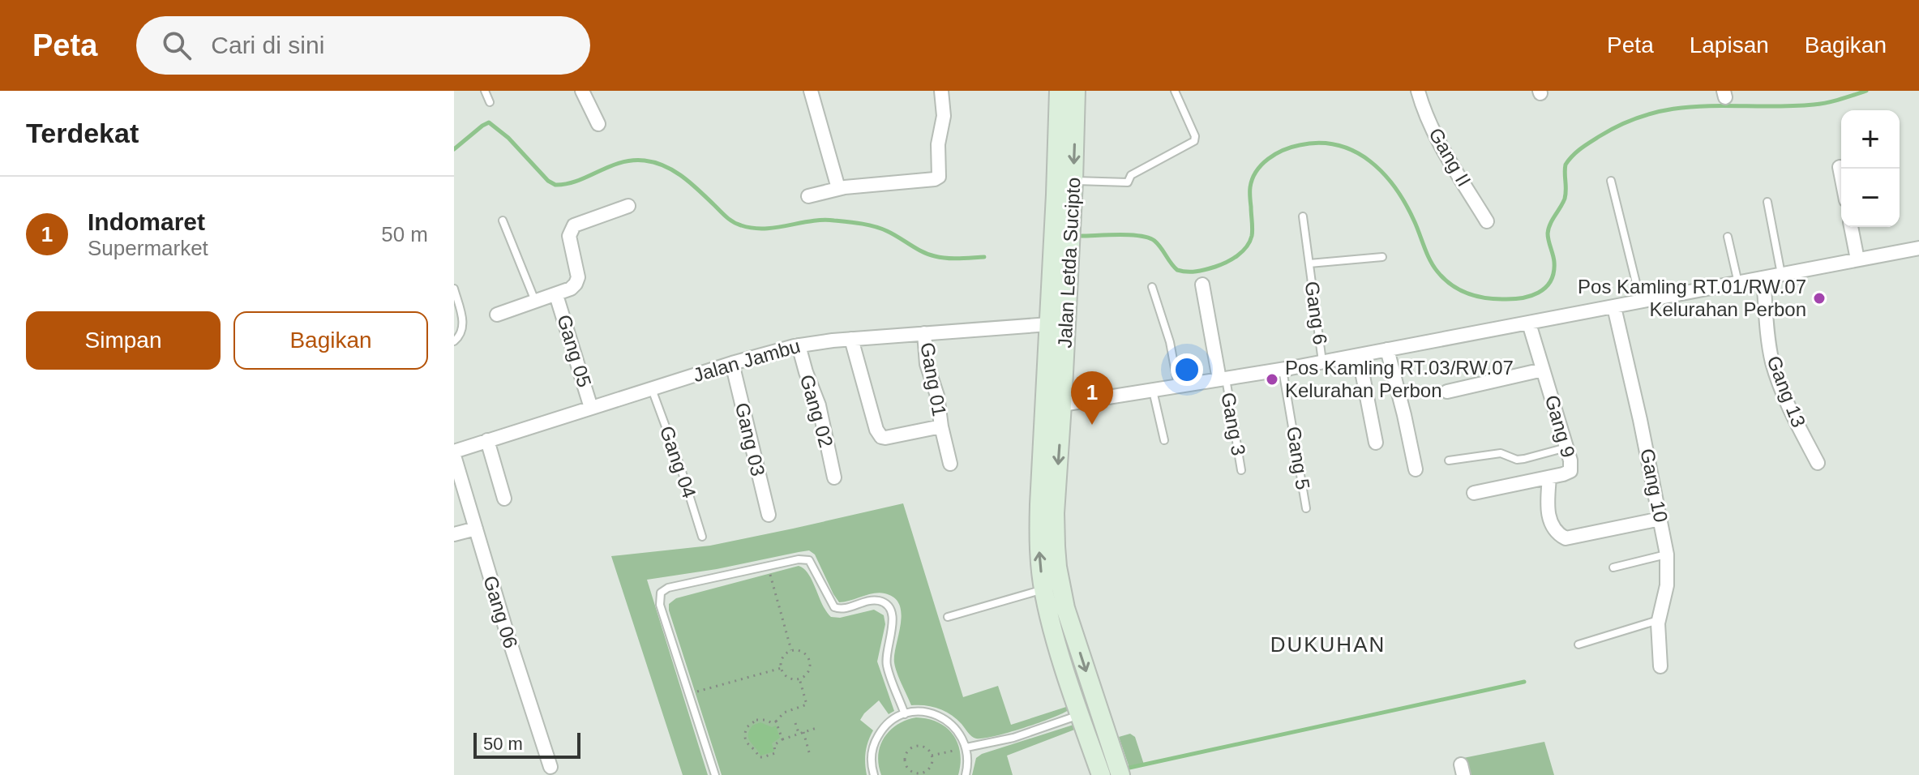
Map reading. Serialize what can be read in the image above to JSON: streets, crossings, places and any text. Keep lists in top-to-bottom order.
{
  "streets": {
    "main road": ["Jalan Letda Sucipto"],
    "street": [
      "Gang II",
      "Gang 05",
      "Jalan Jambu",
      "Gang 01",
      "Gang 13",
      "Gang 02",
      "Gang 9",
      "Gang 03",
      "Gang 10",
      "Gang 06"
    ],
    "lane": [
      "Gang 6",
      "Gang 3",
      "Gang 5",
      "Gang 04"
    ]
  },
  "crossings": [
    ["Jalan Letda Sucipto", "Jalan Jambu"],
    ["Gang 05", "Jalan Jambu"],
    ["Jalan Jambu", "Gang 01"],
    ["Jalan Jambu", "Gang 02"],
    ["Jalan Jambu", "Gang 03"],
    ["Jalan Jambu", "Gang 04"],
    ["Jalan Jambu", "Gang 06"]
  ],
  "districts": ["DUKUHAN"],
  "places": ["Pos Kamling RT.01/RW.07 Kelurahan Perbon", "Pos Kamling RT.03/RW.07 Kelurahan Perbon"],
  "scale_bar": "50 m",
  "page": {
    "header": "Peta",
    "search": "Cari di sini",
    "nav": ["Peta", "Lapisan", "Bagikan"],
    "heading": "Terdekat",
    "map_buttons": ["+", "−"],
    "list": [
      {
        "mark": "1",
        "name": "Indomaret",
        "note": "Supermarket",
        "value": "50 m"
      }
    ],
    "buttons": ["Simpan", "Bagikan"],
    "pins": "1",
    "scale": "50 m"
  }
}
